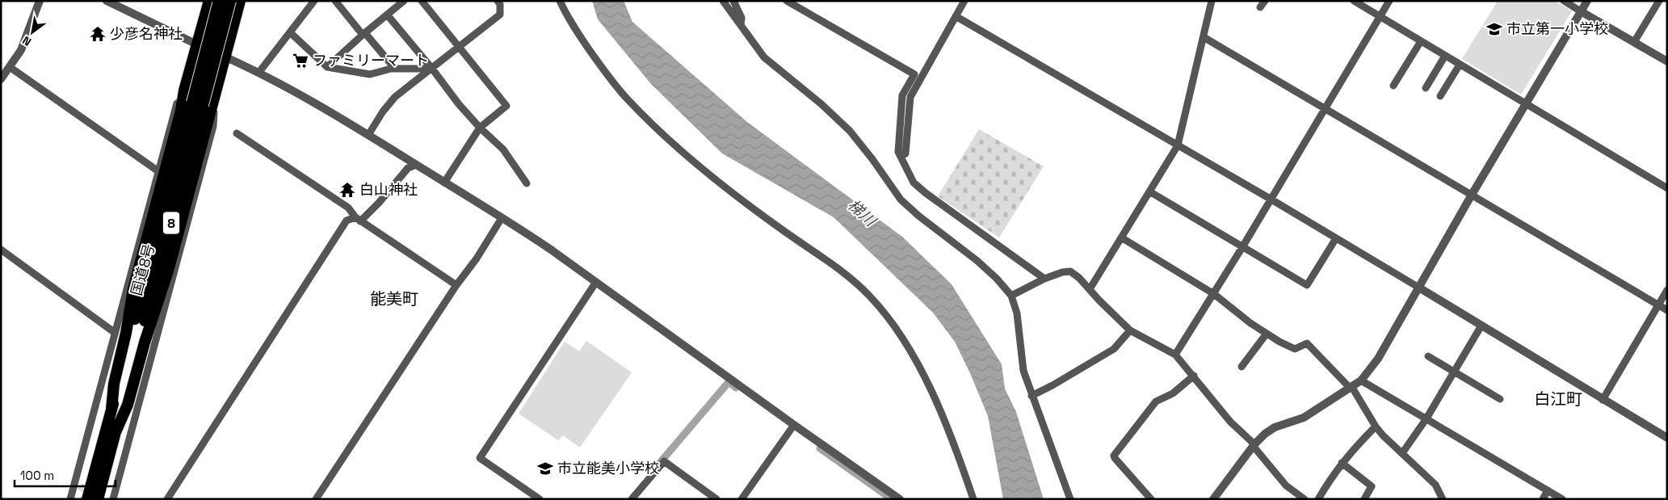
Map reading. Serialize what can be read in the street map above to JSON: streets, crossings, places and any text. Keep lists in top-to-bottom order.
{
  "streets": {
    "highway": ["8", "国道8号"]
  },
  "districts": ["能美町", "白江町"],
  "water": ["梯川"],
  "places": {
    "school or university": ["市立第一小学校", "市立能美小学校"],
    "temple": ["少彦名神社", "白山神社"],
    "supermarket": ["ファミリーマート"]
  },
  "scale_bar": "100 m",
  "north": "bottom left"
}
